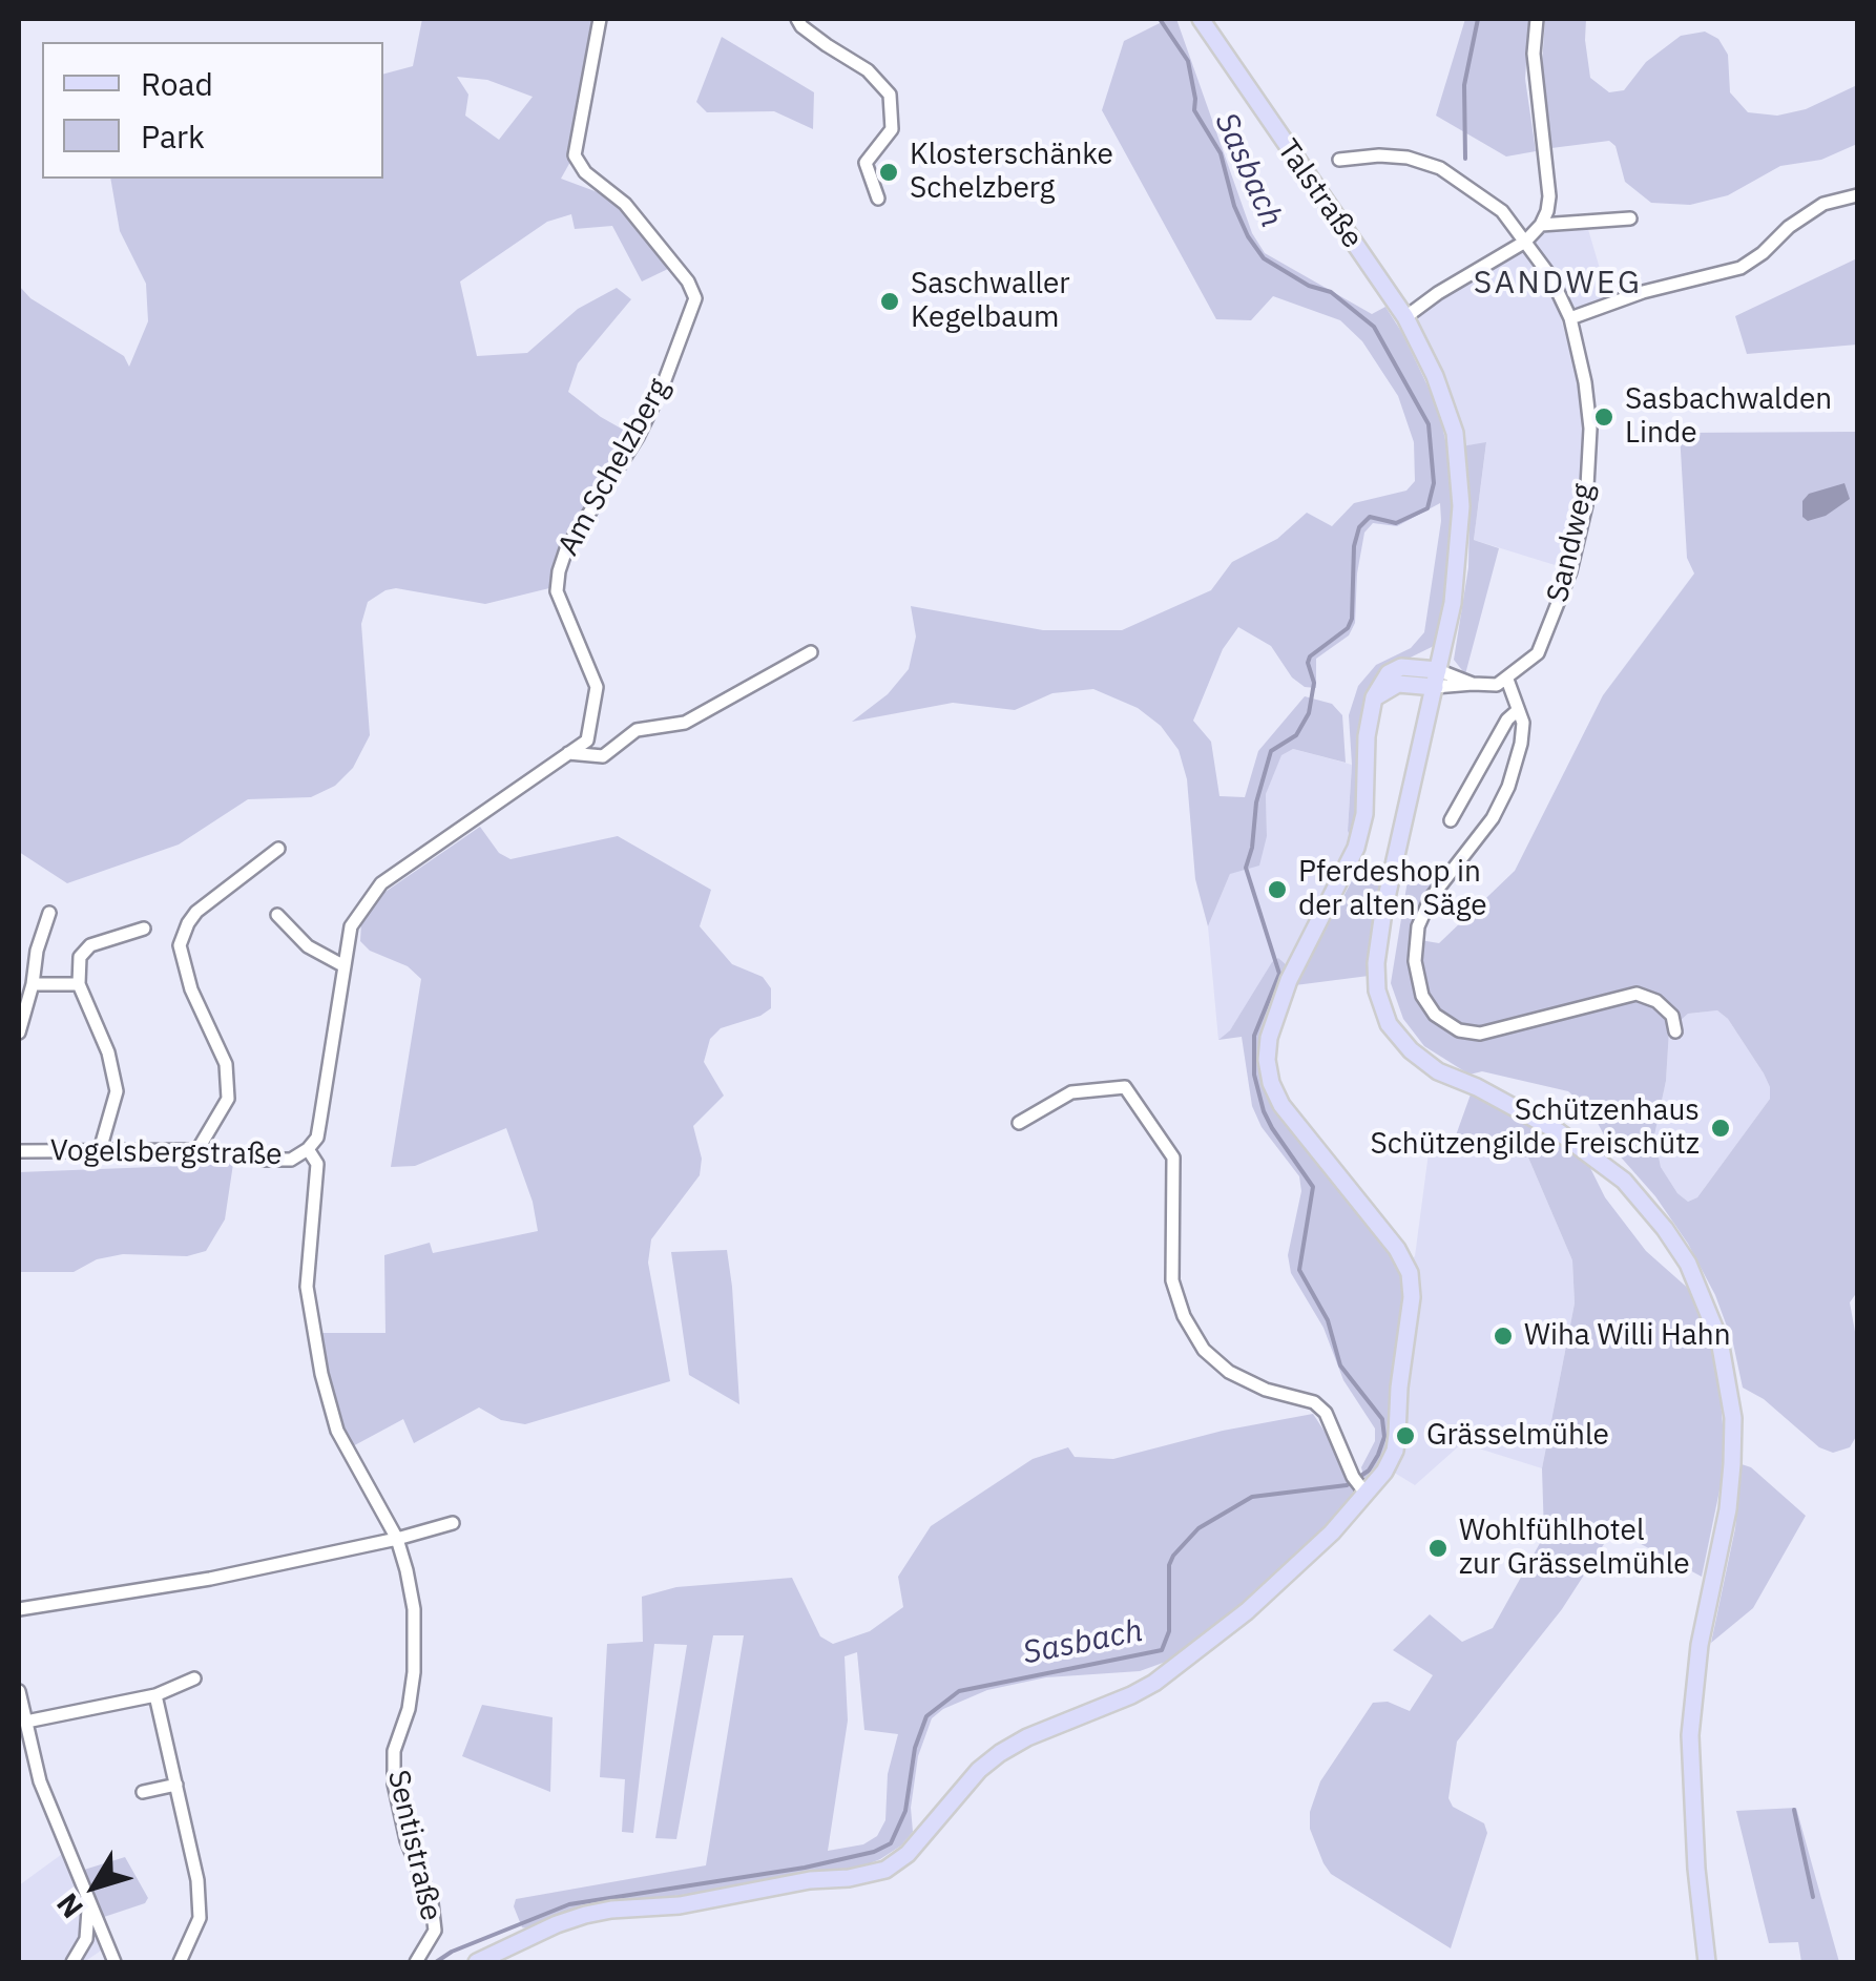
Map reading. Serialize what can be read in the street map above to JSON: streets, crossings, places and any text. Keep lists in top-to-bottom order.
{
  "streets": {
    "main road": ["Talstraße"],
    "street": [
      "Am Schelzberg",
      "Sandweg",
      "Vogelsbergstraße",
      "Sentistraße"
    ]
  },
  "crossings": [
    ["Am Schelzberg", "Vogelsbergstraße"],
    ["Vogelsbergstraße", "Sentistraße"]
  ],
  "districts": ["SANDWEG"],
  "water": ["Sasbach"],
  "places": [
    "Klosterschänke Schelzberg",
    "Saschwaller Kegelbaum",
    "Sasbachwalden Linde",
    "Pferdeshop in der alten Säge",
    "Schützenhaus Schützengilde Freischütz",
    "Wiha Willi Hahn",
    "Grässelmühle",
    "Wohlfühlhotel zur Grässelmühle"
  ],
  "legend": ["Road", "Park"],
  "north": "bottom left"
}
